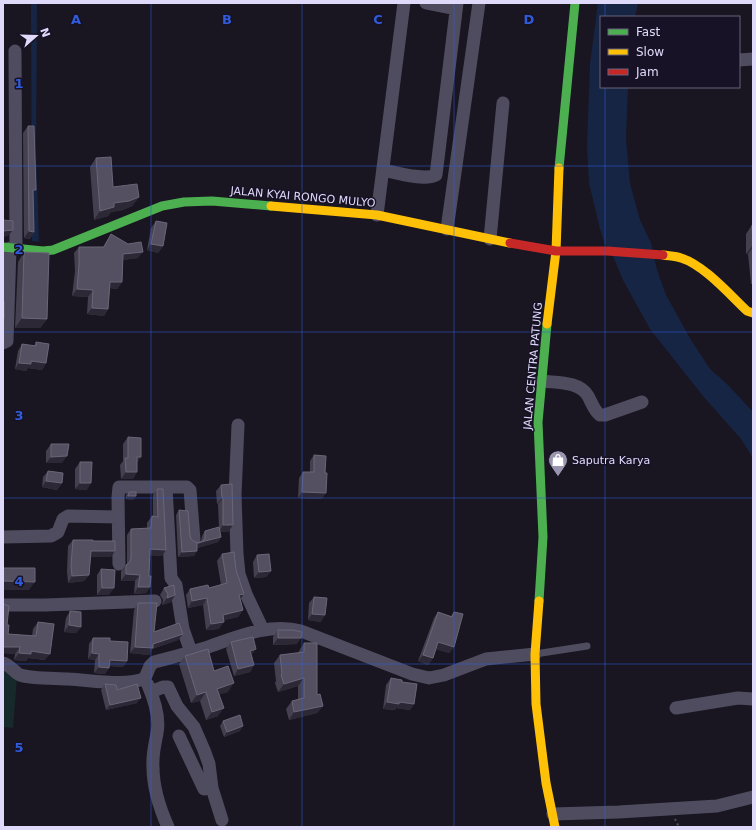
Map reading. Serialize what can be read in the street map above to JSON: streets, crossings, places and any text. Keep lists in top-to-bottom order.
{
  "streets": {
    "street": ["JALAN KYAI RONGO MULYO", "JALAN CENTRA PATUNG"]
  },
  "crossings": [
    ["JALAN KYAI RONGO MULYO", "JALAN CENTRA PATUNG"]
  ],
  "places": {
    "shop": ["Saputra Karya"]
  },
  "legend": ["Fast", "Slow", "Jam"],
  "north": "right",
  "grid": {
    "columns": [
      "A",
      "B",
      "C",
      "D"
    ],
    "rows": [
      "1",
      "2",
      "3",
      "4",
      "5"
    ]
  }
}
